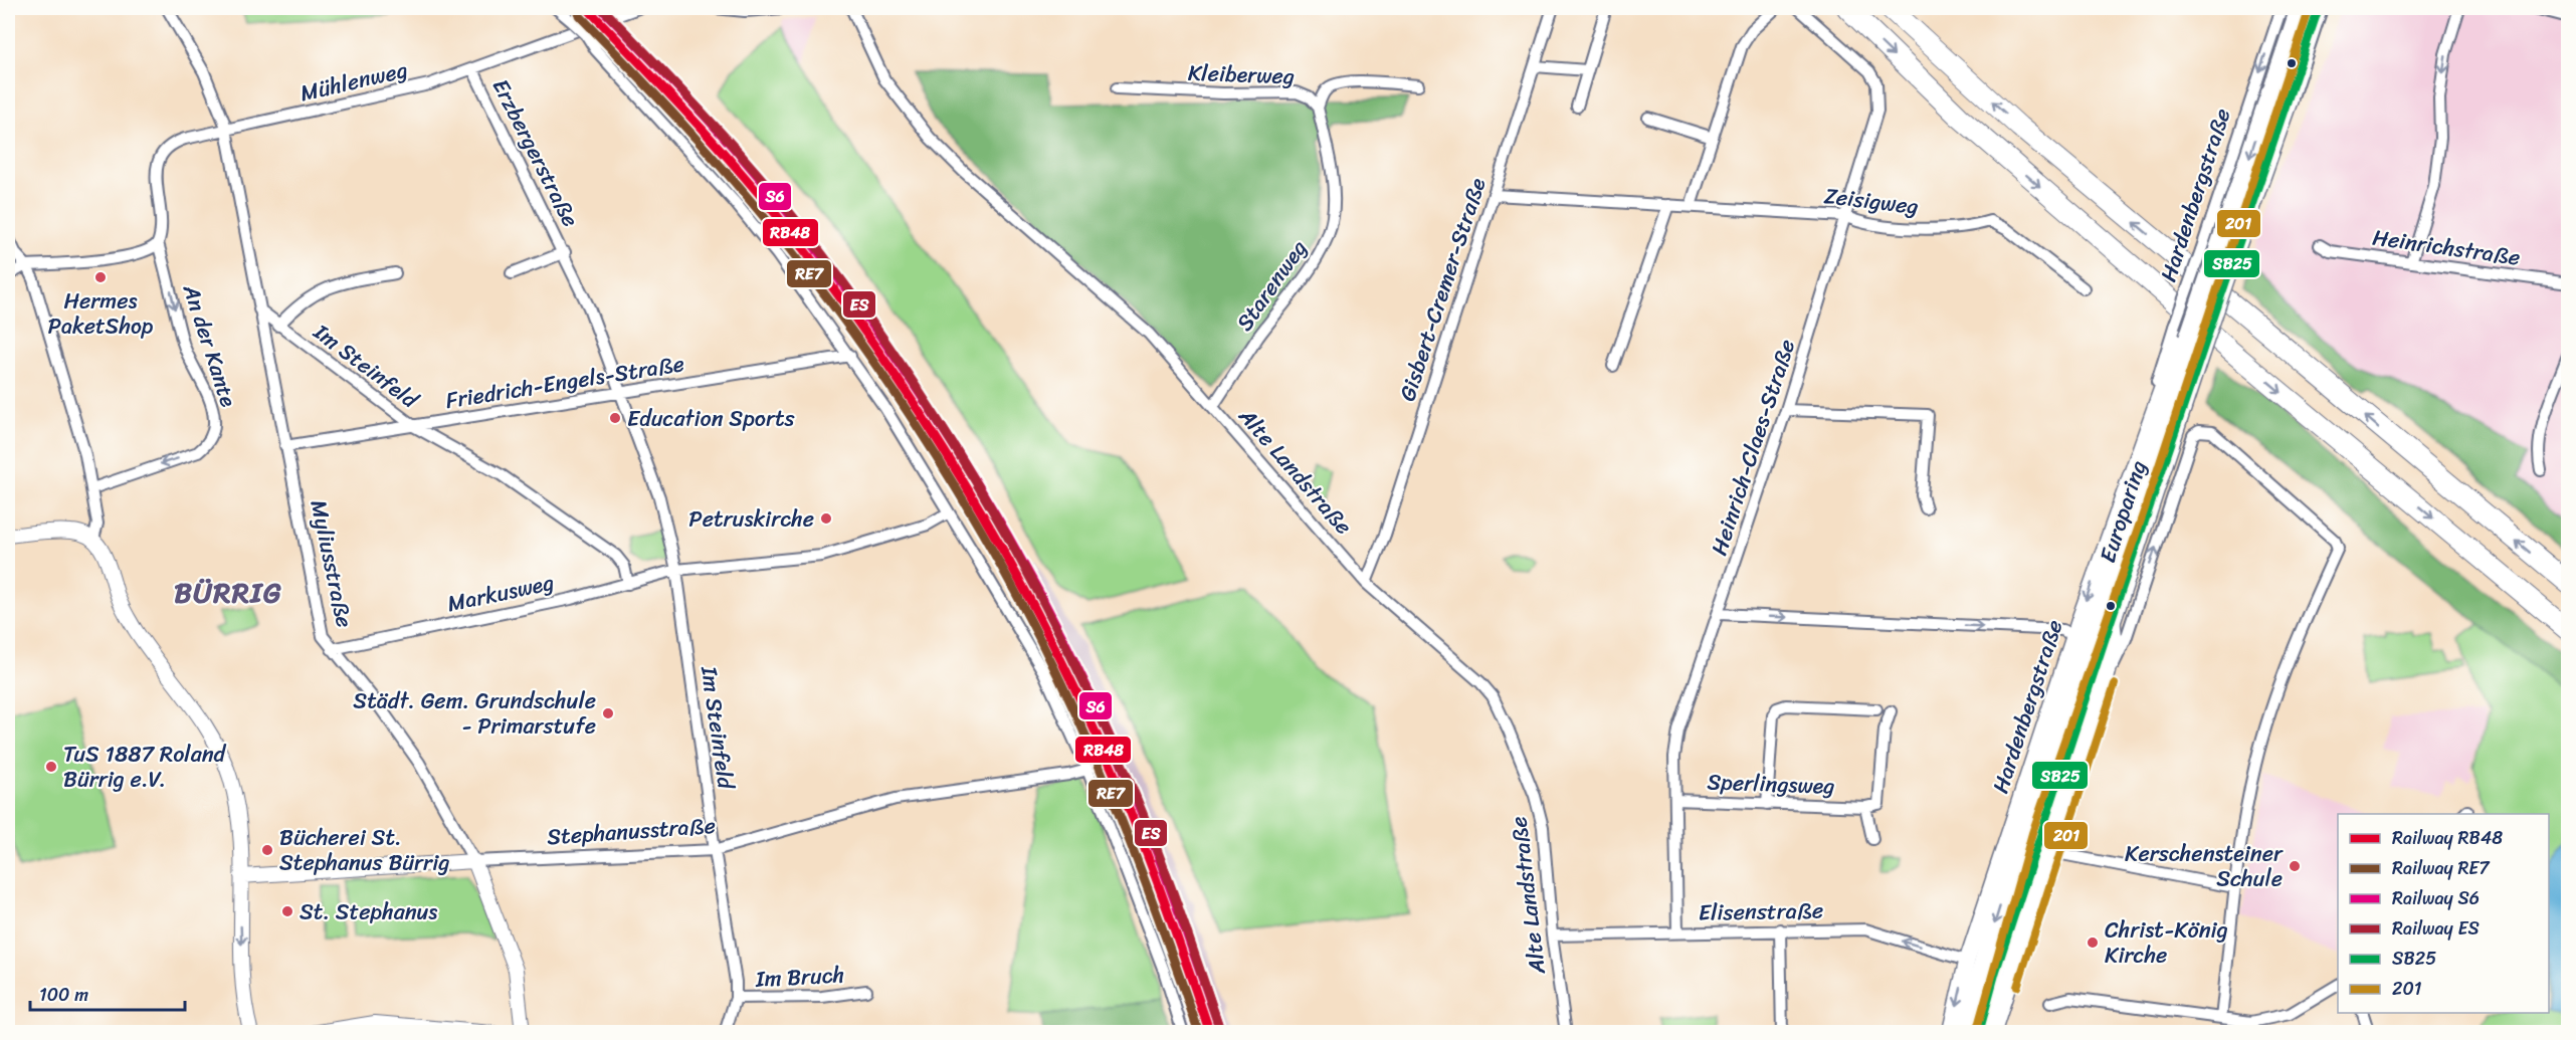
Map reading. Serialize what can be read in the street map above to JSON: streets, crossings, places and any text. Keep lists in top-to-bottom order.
{
  "streets": {
    "highway": ["Europaring"],
    "main road": ["Hardenbergstraße"],
    "street": [
      "Kleiberweg",
      "Mühlenweg",
      "Erzbergerstraße",
      "Zeisigweg",
      "Heinrichstraße",
      "Starenweg",
      "Gisbert-Cremer-Straße",
      "An der Kante",
      "Im Steinfeld",
      "Friedrich-Engels-Straße",
      "Heinrich-Claes-Straße",
      "Alte Landstraße",
      "Myliusstraße",
      "Markusweg",
      "Sperlingsweg",
      "Stephanusstraße",
      "Elisenstraße",
      "Im Bruch"
    ]
  },
  "crossings": [
    ["Kleiberweg", "Starenweg"],
    ["Mühlenweg", "Erzbergerstraße"],
    ["Mühlenweg", "An der Kante"],
    ["Mühlenweg", "Myliusstraße"],
    ["Erzbergerstraße", "Im Steinfeld"],
    ["Erzbergerstraße", "Friedrich-Engels-Straße"],
    ["Erzbergerstraße", "Markusweg"],
    ["Hardenbergstraße", "Europaring"],
    ["Hardenbergstraße", "Elisenstraße"],
    ["Zeisigweg", "Gisbert-Cremer-Straße"],
    ["Zeisigweg", "Heinrich-Claes-Straße"],
    ["Starenweg", "Alte Landstraße"],
    ["Gisbert-Cremer-Straße", "Alte Landstraße"],
    ["Im Steinfeld", "Friedrich-Engels-Straße"],
    ["Im Steinfeld", "Myliusstraße"],
    ["Im Steinfeld", "Markusweg"],
    ["Im Steinfeld", "Stephanusstraße"],
    ["Im Steinfeld", "Im Bruch"],
    ["Friedrich-Engels-Straße", "Myliusstraße"],
    ["Heinrich-Claes-Straße", "Sperlingsweg"],
    ["Heinrich-Claes-Straße", "Elisenstraße"],
    ["Alte Landstraße", "Elisenstraße"],
    ["Myliusstraße", "Markusweg"],
    ["Myliusstraße", "Stephanusstraße"]
  ],
  "one_way": ["Hardenbergstraße", "Elisenstraße"],
  "districts": ["BÜRRIG"],
  "places": [
    "Hermes PaketShop",
    "Education Sports",
    "Petruskirche",
    "Städt. Gem. Grundschule - Primarstufe",
    "TuS 1887 Roland Bürrig e.V.",
    "Bücherei St. Stephanus Bürrig",
    "Kerschensteiner Schule",
    "St. Stephanus",
    "Christ-König Kirche"
  ],
  "lines": [
    "rail line RB48",
    "rail line S6",
    "rail line ES",
    "transit line SB25",
    "transit line 201",
    "rail line RE7"
  ],
  "legend": [
    "Railway RB48",
    "Railway RE7",
    "Railway S6",
    "Railway ES",
    "SB25",
    "201"
  ],
  "scale_bar": "100 m"
}
